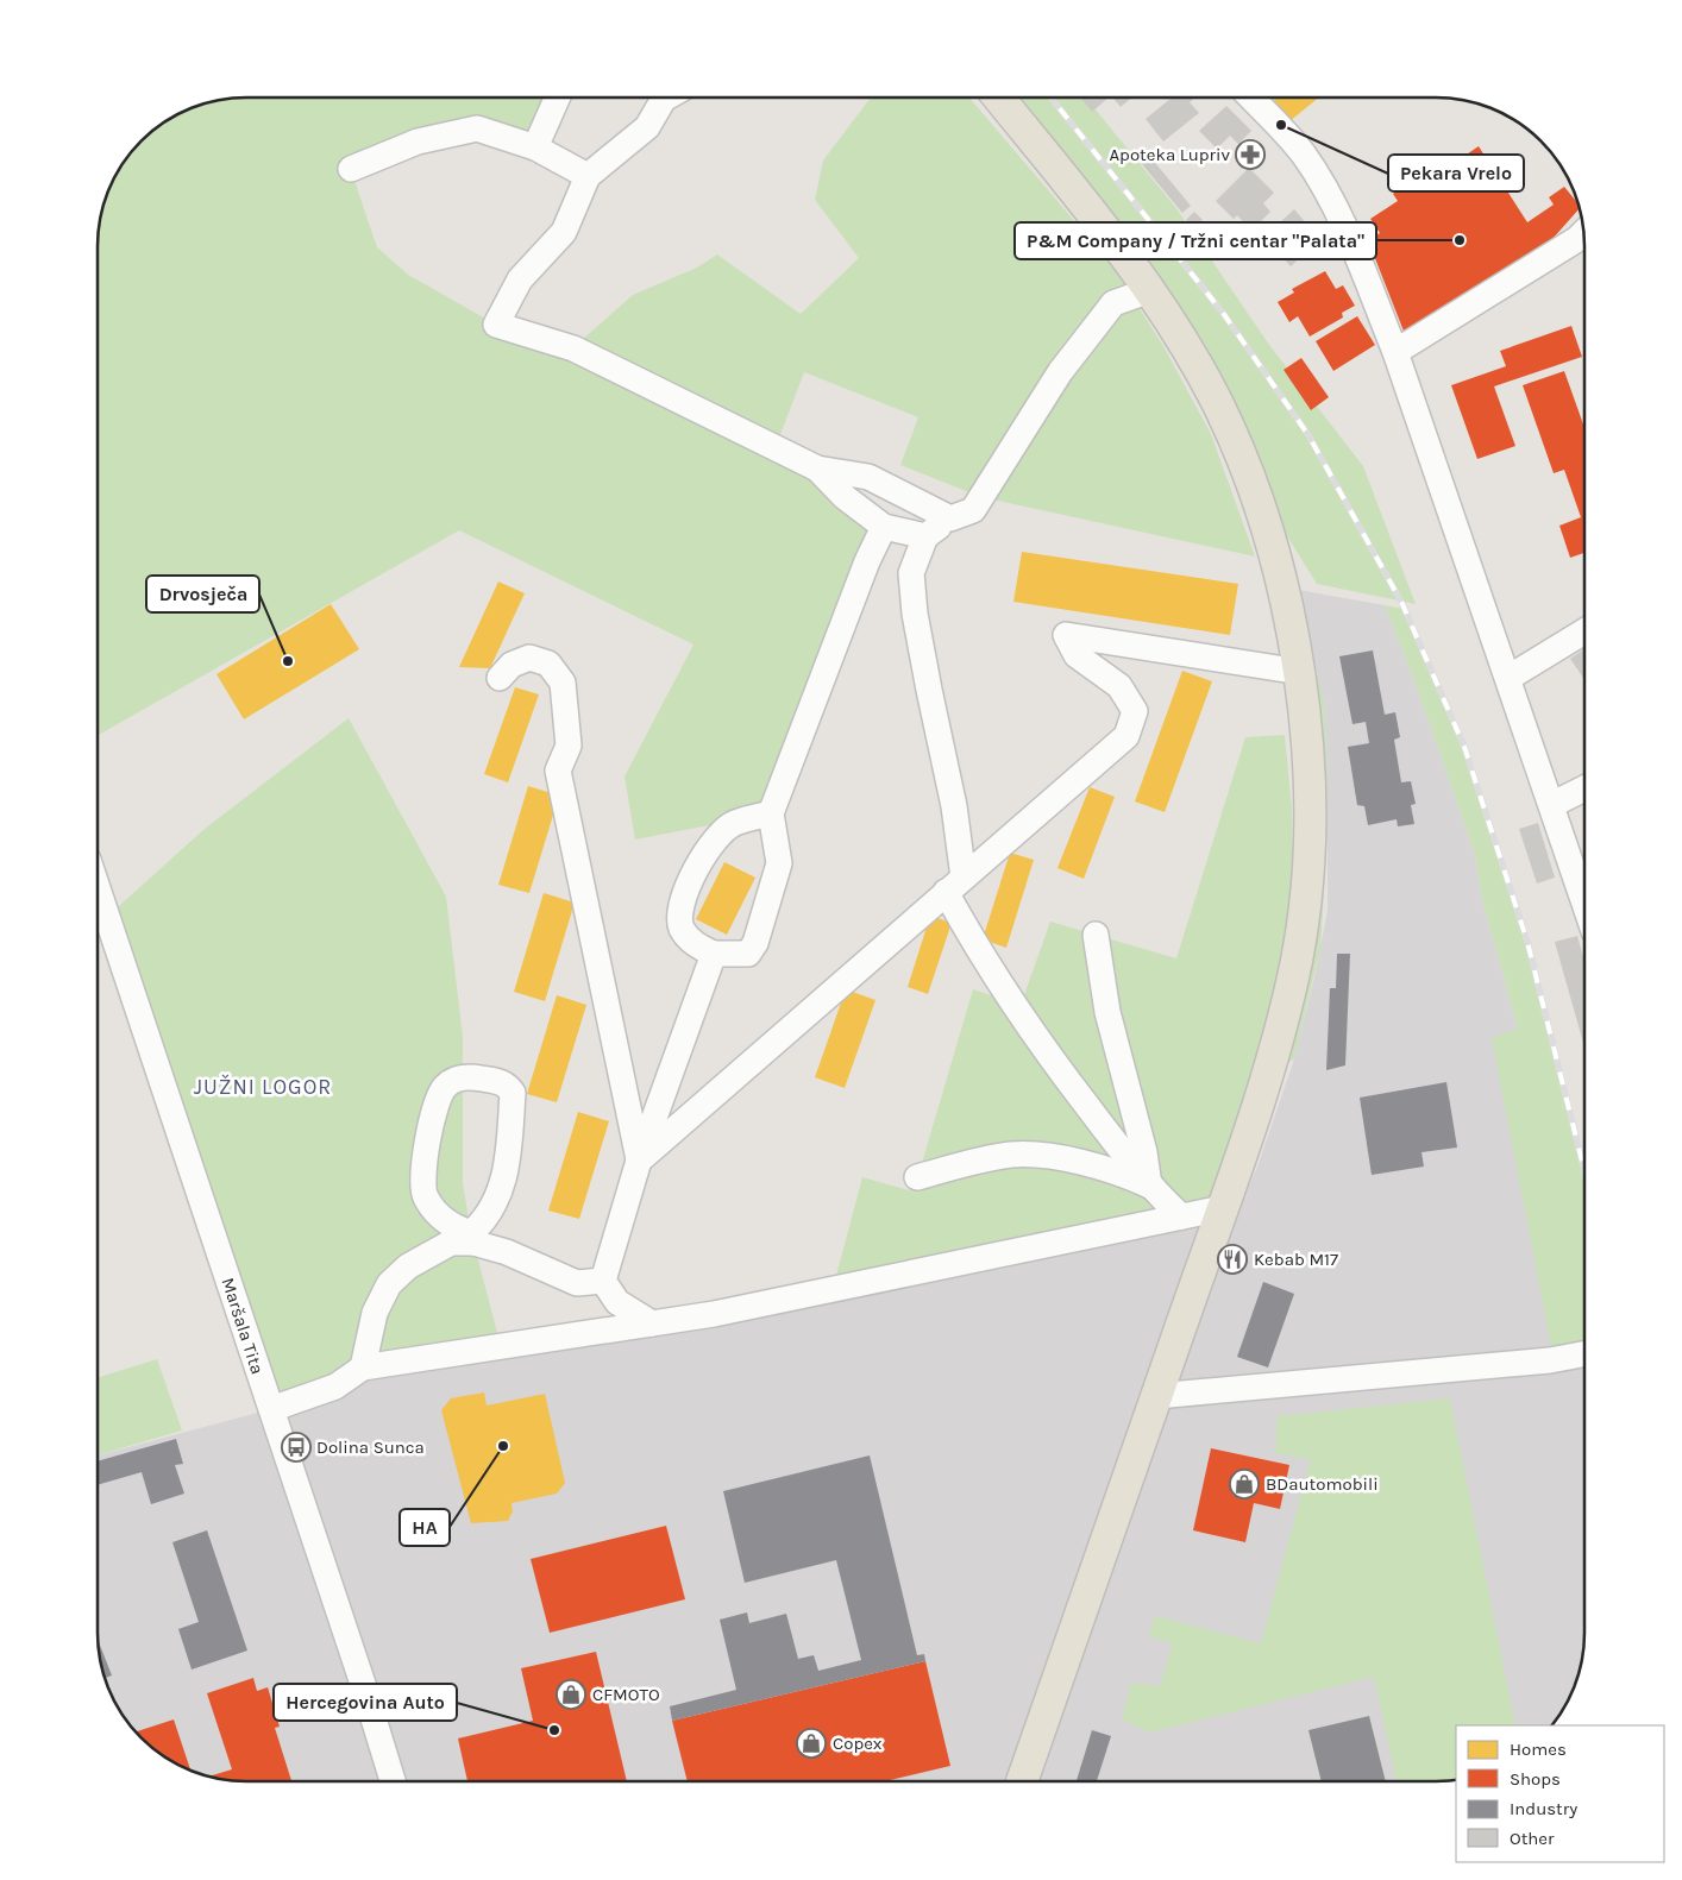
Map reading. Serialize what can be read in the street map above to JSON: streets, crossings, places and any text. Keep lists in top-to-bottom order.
{
  "streets": {
    "street": ["Maršala Tita"]
  },
  "districts": ["JUŽNI LOGOR"],
  "places": {
    "other": [
      "Pekara Vrelo",
      "P&M Company / Tržni centar \"Palata\"",
      "Drvosječa",
      "HA",
      "Hercegovina Auto"
    ],
    "pharmacy": ["Apoteka Lupriv"],
    "restaurant": ["Kebab M17"],
    "bus stop": ["Dolina Sunca"],
    "shop": ["BDautomobili", "CFMOTO", "Copex"]
  },
  "legend": [
    "Homes",
    "Shops",
    "Industry",
    "Other"
  ]
}
